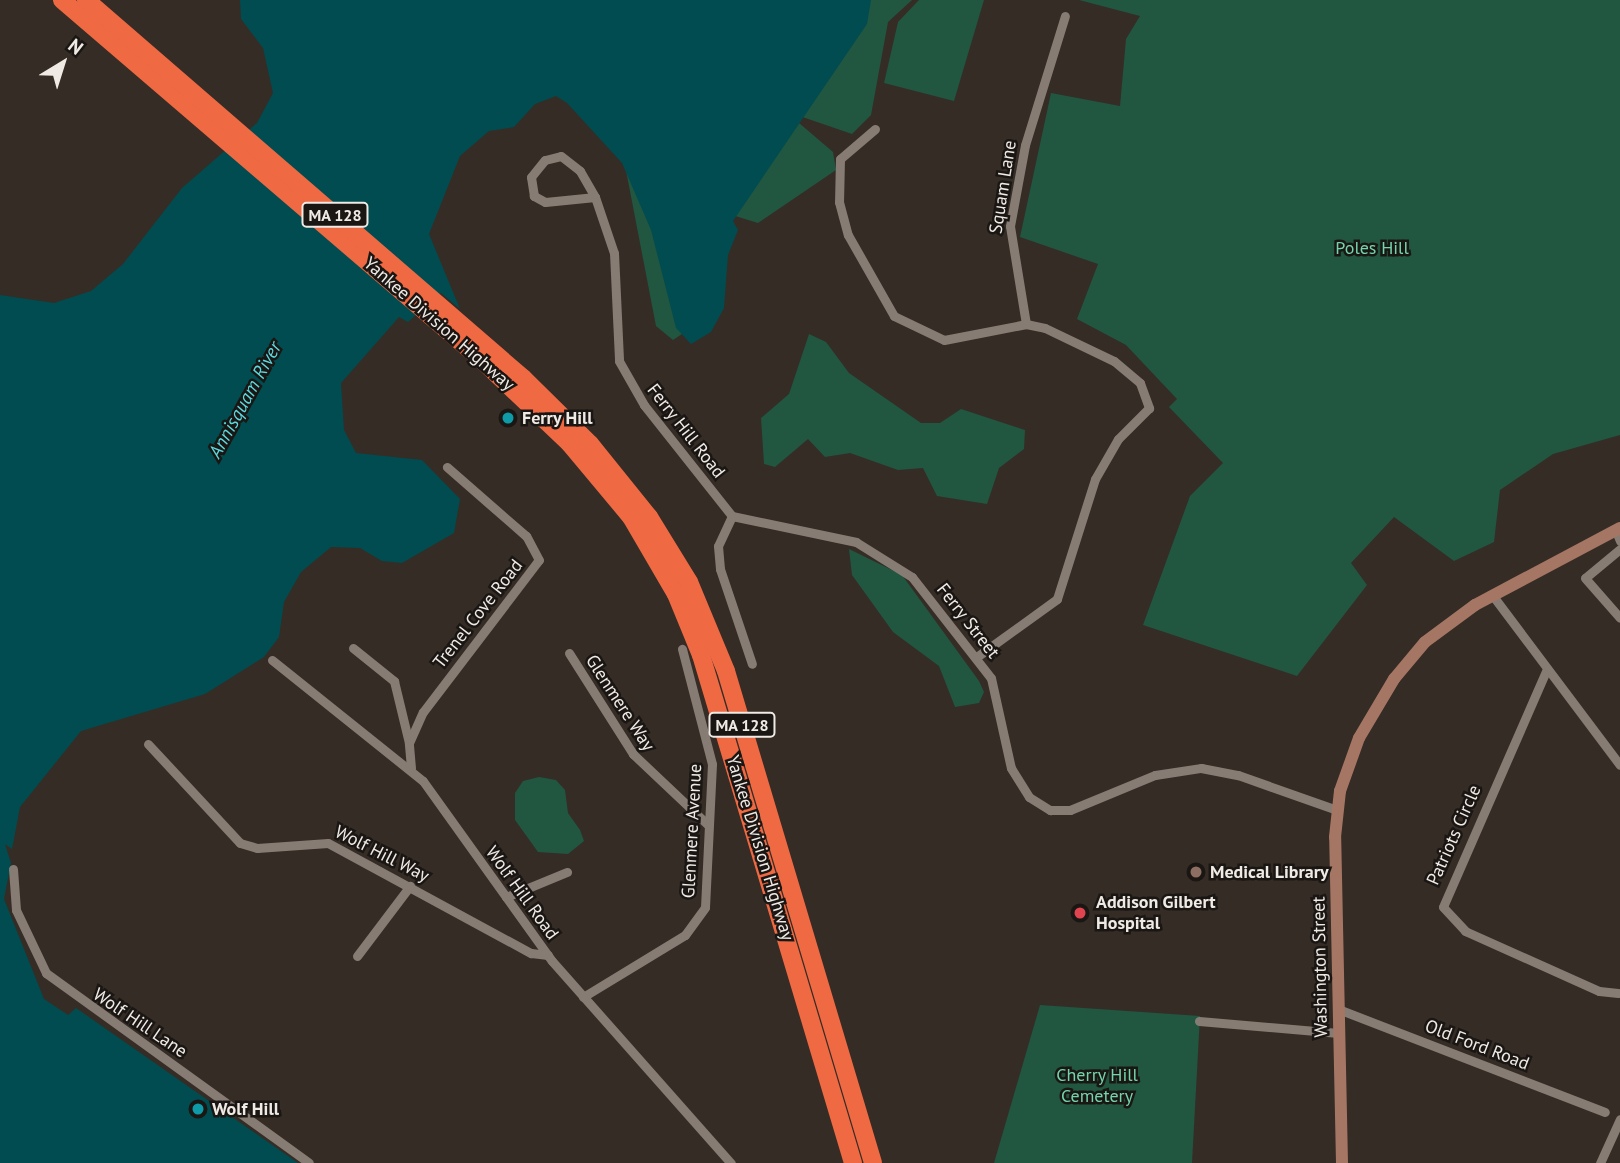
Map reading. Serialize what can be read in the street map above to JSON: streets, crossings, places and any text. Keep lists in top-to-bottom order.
{
  "streets": {
    "highway": ["MA 128", "Yankee Division Highway"],
    "main road": ["Washington Street"],
    "street": [
      "Squam Lane",
      "Ferry Hill Road",
      "Trenel Cove Road",
      "Ferry Street",
      "Glenmere Way",
      "Glenmere Avenue",
      "Patriots Circle",
      "Wolf Hill Way",
      "Wolf Hill Road",
      "Wolf Hill Lane",
      "Old Ford Road"
    ]
  },
  "crossings": [
    ["Ferry Hill Road", "Ferry Street"],
    ["Ferry Street", "Washington Street"],
    ["Glenmere Way", "Glenmere Avenue"],
    ["Glenmere Avenue", "Wolf Hill Road"],
    ["Wolf Hill Way", "Wolf Hill Road"],
    ["Washington Street", "Old Ford Road"]
  ],
  "water": ["Annisquam River"],
  "parks": ["Poles Hill", "Cherry Hill Cemetery"],
  "places": [
    "Ferry Hill",
    "Medical Library",
    "Addison Gilbert Hospital",
    "Wolf Hill"
  ],
  "north": "top right"
}
